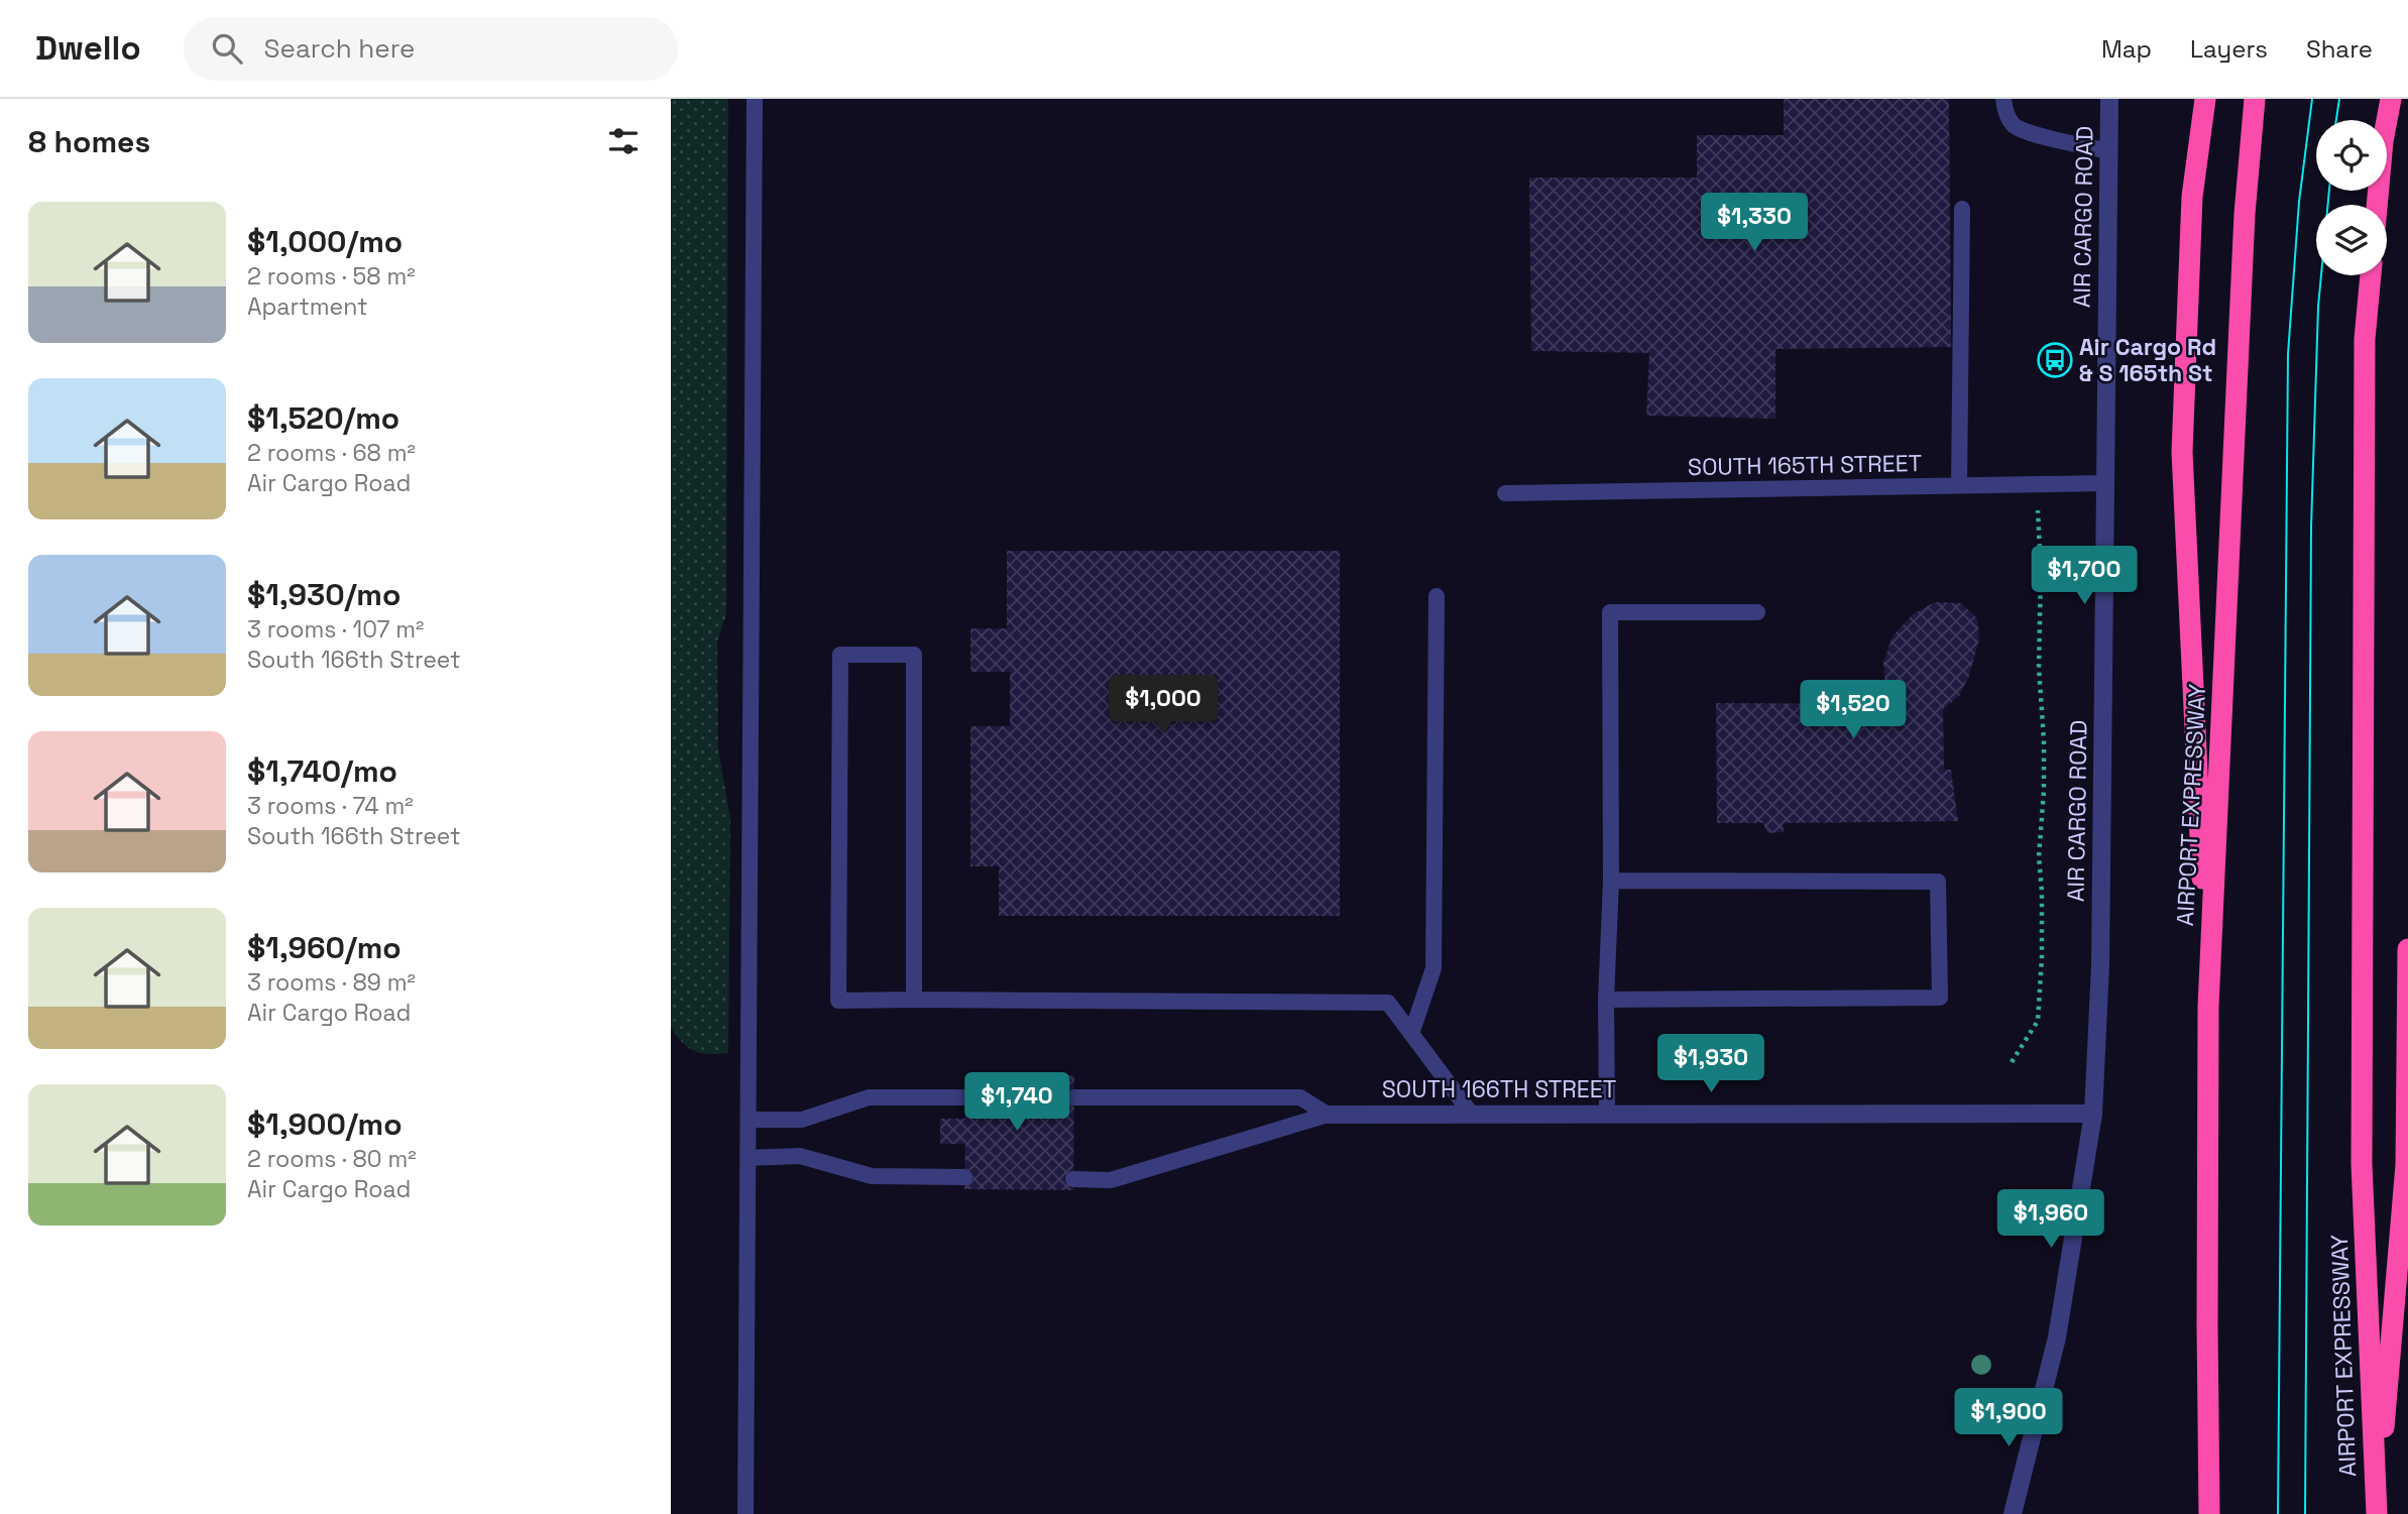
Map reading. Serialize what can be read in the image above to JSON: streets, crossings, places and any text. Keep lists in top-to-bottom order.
{
  "streets": {
    "highway": ["AIRPORT EXPRESSWAY"],
    "street": ["AIR CARGO ROAD", "SOUTH 166TH STREET"],
    "lane": ["SOUTH 165TH STREET"]
  },
  "crossings": [
    ["AIR CARGO ROAD", "SOUTH 165TH STREET"],
    ["AIR CARGO ROAD", "SOUTH 166TH STREET"]
  ],
  "places": {
    "bus stop": ["Air Cargo Rd & S 165th St"]
  },
  "page": {
    "header": "Dwello",
    "search": "Search here",
    "nav": ["Map", "Layers", "Share"],
    "heading": "8 homes",
    "list": [
      {
        "name": "$1,000/mo",
        "note": "2 rooms · 58 m² · Apartment"
      },
      {
        "name": "$1,520/mo",
        "note": "2 rooms · 68 m² · Air Cargo Road"
      },
      {
        "name": "$1,930/mo",
        "note": "3 rooms · 107 m² · South 166th Street"
      },
      {
        "name": "$1,740/mo",
        "note": "3 rooms · 74 m² · South 166th Street"
      },
      {
        "name": "$1,960/mo",
        "note": "3 rooms · 89 m² · Air Cargo Road"
      },
      {
        "name": "$1,900/mo",
        "note": "2 rooms · 80 m² · Air Cargo Road"
      }
    ],
    "price": [
      "$1,330",
      "$1,700",
      "$1,000",
      "$1,520",
      "$1,930",
      "$1,740",
      "$1,960",
      "$1,900"
    ]
  }
}
